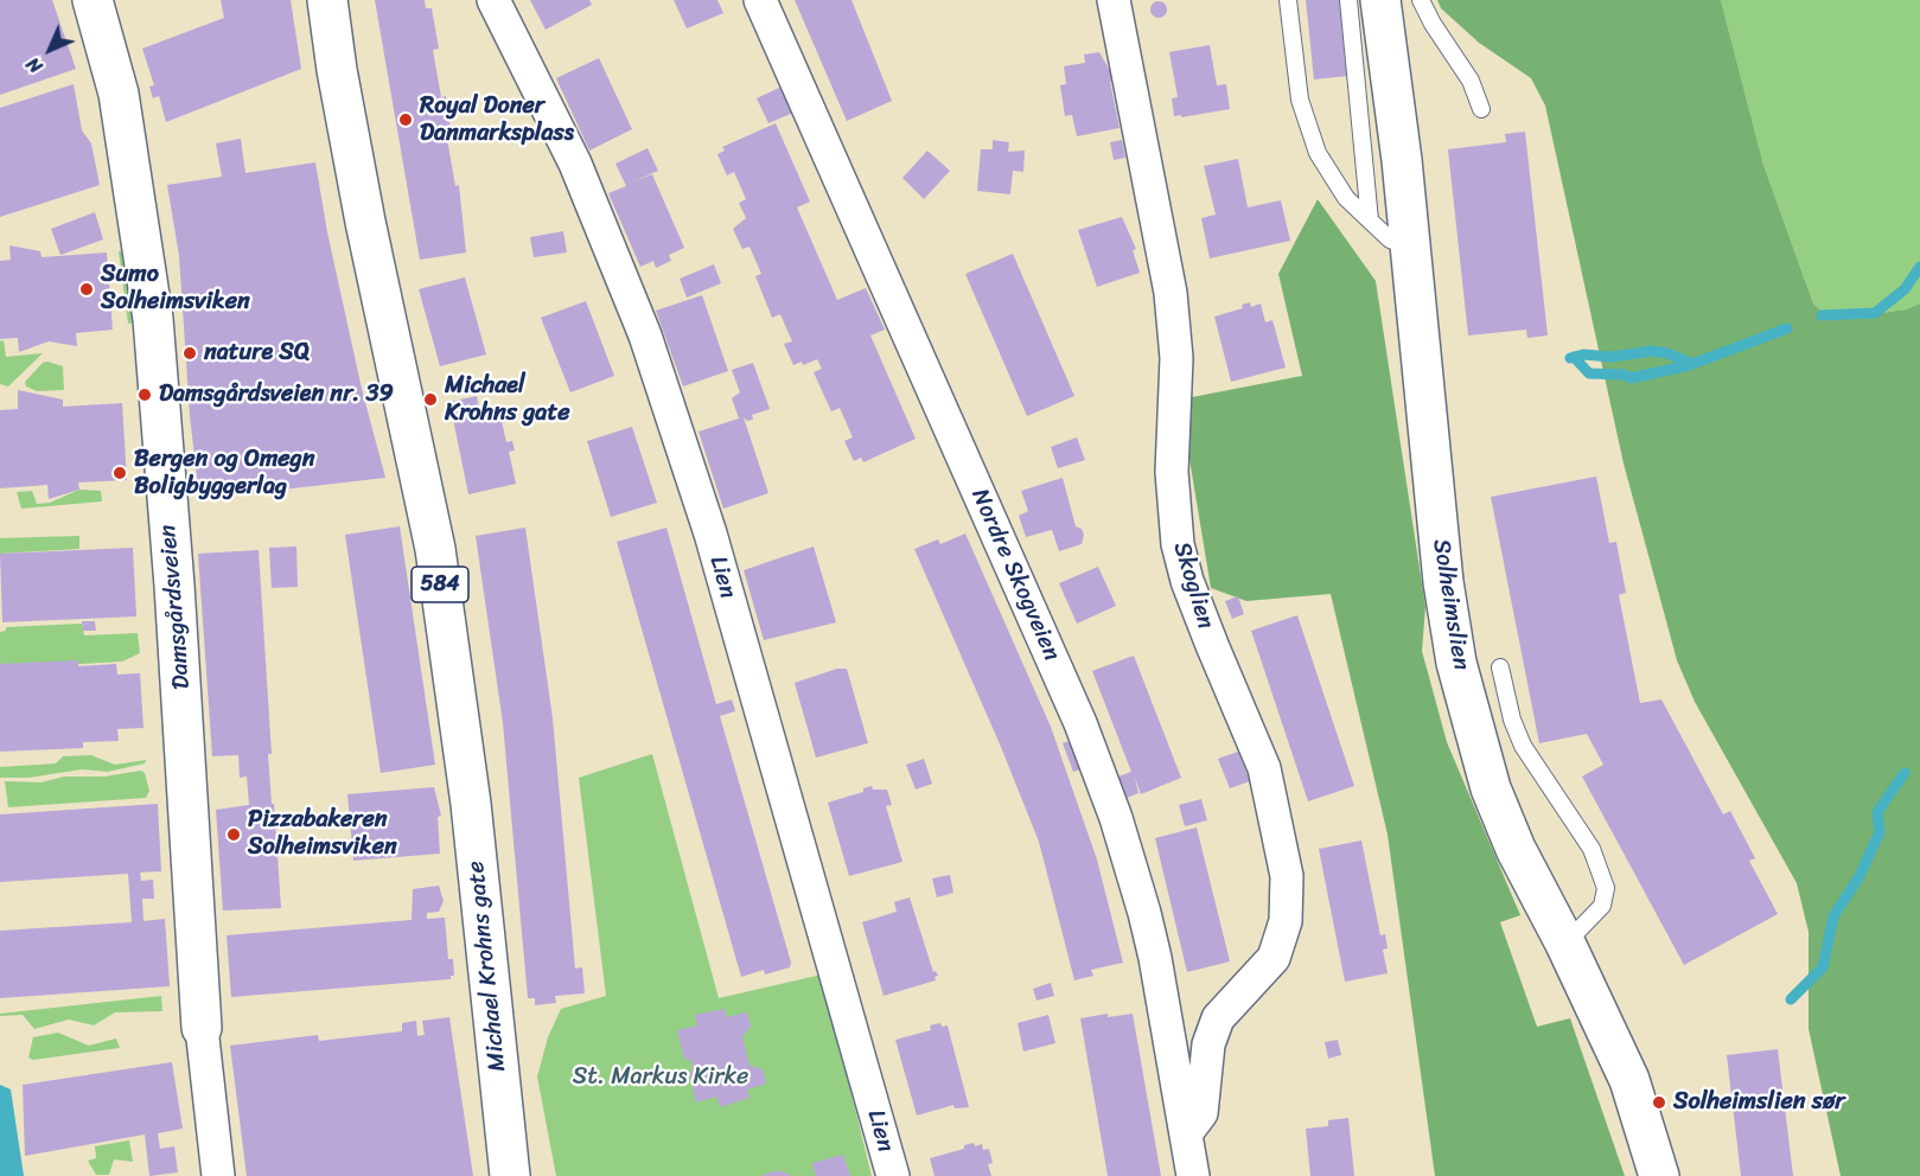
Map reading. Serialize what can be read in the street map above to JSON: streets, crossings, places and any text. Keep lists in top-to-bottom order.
{
  "streets": {
    "street": [
      "Nordre Skogveien",
      "Lien",
      "584",
      "Skoglien",
      "Solheimslien",
      "Damsgårdsveien",
      "Michael Krohns gate"
    ]
  },
  "crossings": [
    ["Nordre Skogveien", "Skoglien"]
  ],
  "parks": ["St. Markus Kirke"],
  "places": [
    "Royal Doner Danmarksplass",
    "Sumo Solheimsviken",
    "nature SQ",
    "Damsgårdsveien nr. 39",
    "Michael Krohns gate",
    "Bergen og Omegn Boligbyggerlag",
    "Pizzabakeren Solheimsviken",
    "Solheimslien sør"
  ],
  "north": "bottom left"
}
